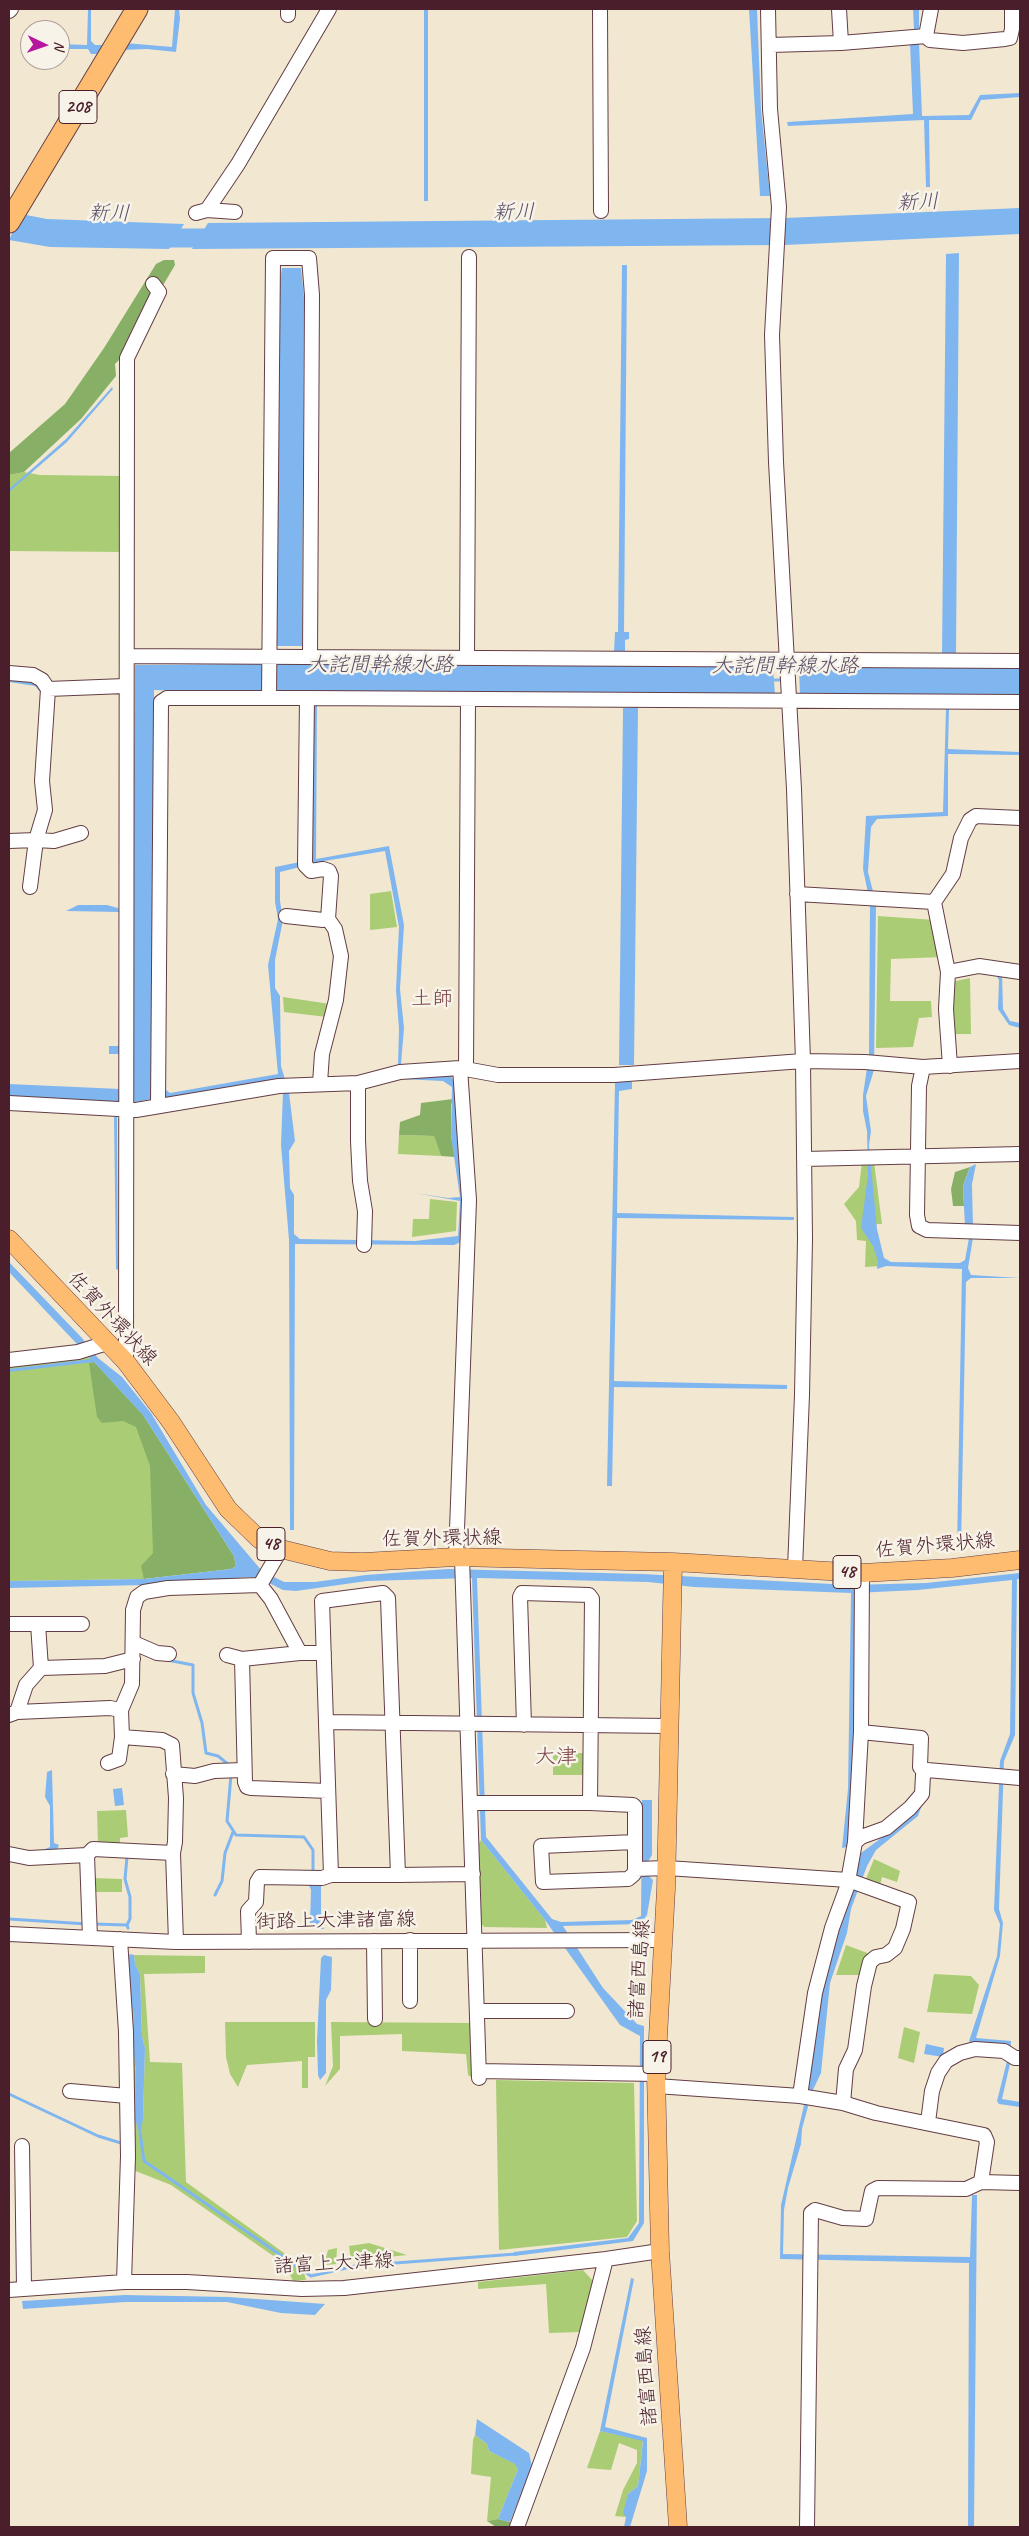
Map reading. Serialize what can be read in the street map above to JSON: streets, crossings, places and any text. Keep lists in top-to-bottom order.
{
  "streets": {
    "highway": ["208"],
    "main road": [
      "佐賀外環状線",
      "48",
      "諸富西島線",
      "19"
    ],
    "street": ["街路上大津諸富線", "諸富上大津線"]
  },
  "crossings": [
    ["佐賀外環状線", "諸富西島線"],
    ["街路上大津諸富線", "諸富西島線"],
    ["諸富西島線", "諸富上大津線"]
  ],
  "districts": ["土師", "大津"],
  "water": ["新川", "大詫間幹線水路"],
  "north": "right"
}
